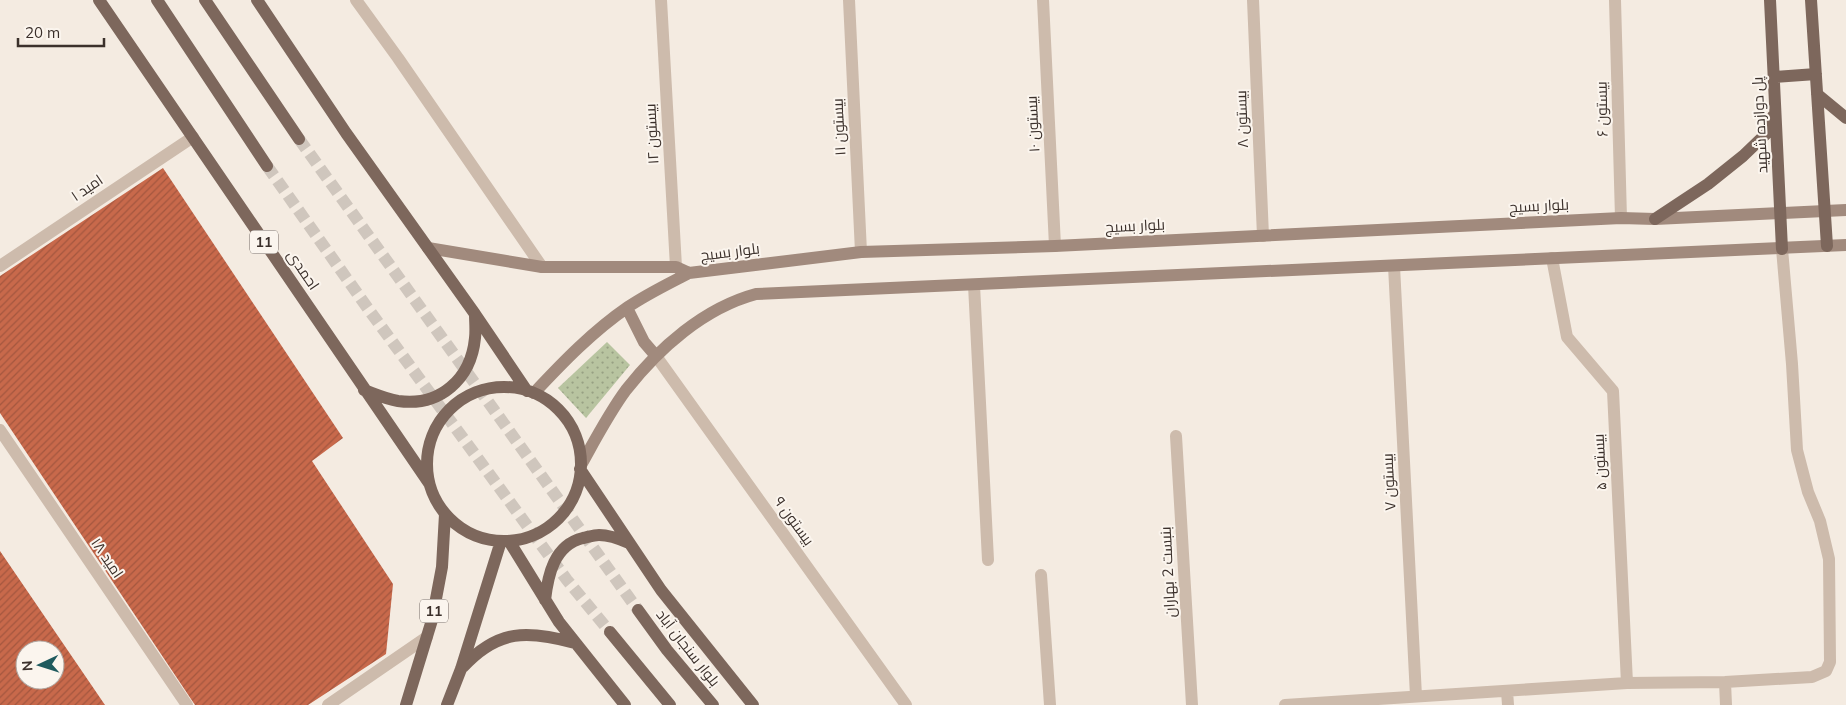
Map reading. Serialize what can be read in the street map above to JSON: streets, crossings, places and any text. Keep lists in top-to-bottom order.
{
  "streets": {
    "main road": [
      "پل دوازده شهید",
      "بلوار بسیج",
      "11",
      "احمدی",
      "بلوار سنجان آباد"
    ],
    "street": [
      "بیستون ۶",
      "بیستون ۸",
      "بیستون ۱۰",
      "بیستون ۱۱",
      "بیستون ۱۲",
      "امید ۱",
      "بیستون ۵",
      "بیستون ۷",
      "بیستون ۹",
      "امید ۱۸",
      "بنبست 2 بهاران"
    ]
  },
  "crossings": [
    ["بیستون ۶", "بلوار بسیج"],
    ["بیستون ۸", "بلوار بسیج"],
    ["بیستون ۱۰", "بلوار بسیج"],
    ["پل دوازده شهید", "بلوار بسیج"],
    ["بیستون ۱۱", "بلوار بسیج"],
    ["بیستون ۱۲", "بلوار بسیج"],
    ["امید ۱", "احمدی"],
    ["بلوار بسیج", "11"],
    ["11", "احمدی"]
  ],
  "scale_bar": "20 m",
  "north": "left"
}
